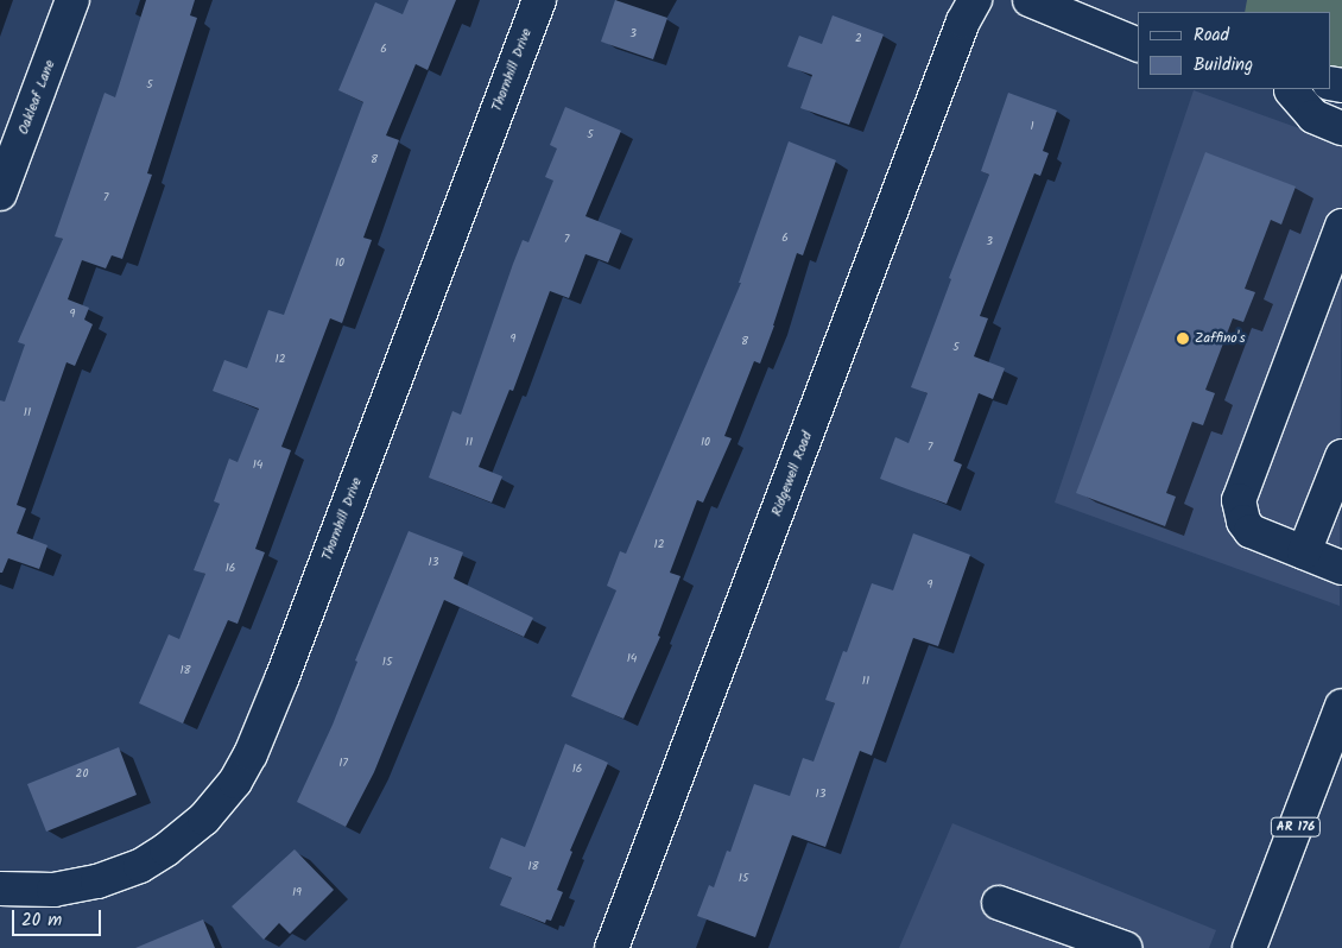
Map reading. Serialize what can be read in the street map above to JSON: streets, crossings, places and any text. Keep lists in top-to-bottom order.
{
  "streets": {
    "street": [
      "Thornhill Drive",
      "Oakleaf Lane",
      "Ridgewell Road",
      "AR 176"
    ]
  },
  "places": ["Zaffino's"],
  "house_numbers": [
    "3",
    "2",
    "6",
    "5",
    "1",
    "5",
    "8",
    "7",
    "6",
    "7",
    "3",
    "10",
    "9",
    "9",
    "8",
    "5",
    "12",
    "11",
    "11",
    "10",
    "7",
    "14",
    "12",
    "13",
    "16",
    "9",
    "14",
    "15",
    "18",
    "11",
    "17",
    "16",
    "20",
    "13",
    "18",
    "15",
    "19"
  ],
  "legend": ["Road", "Building"],
  "scale_bar": "20 m"
}
